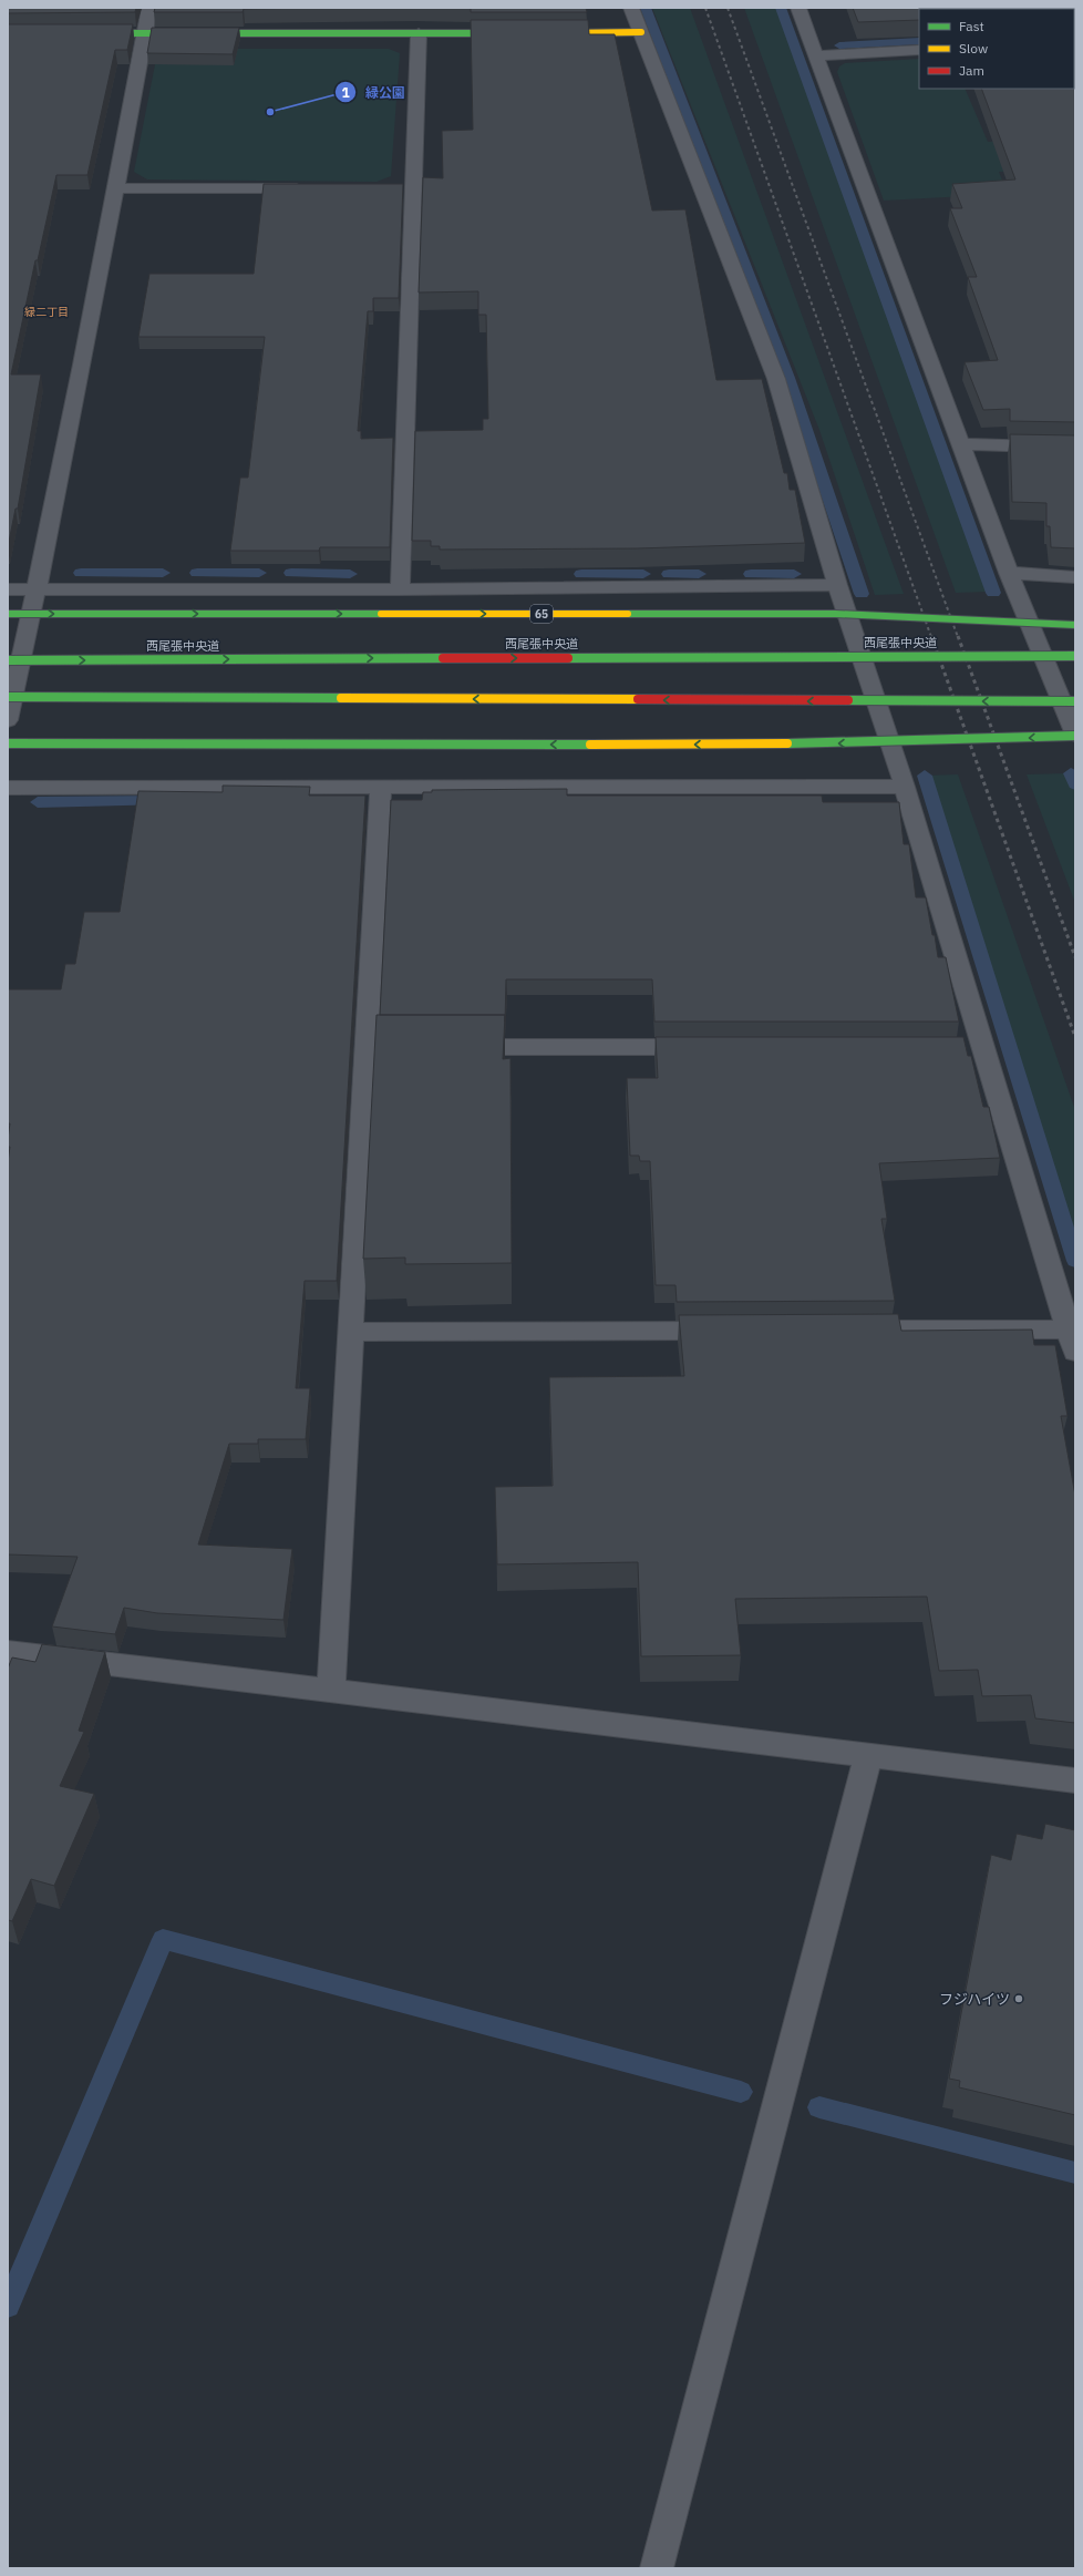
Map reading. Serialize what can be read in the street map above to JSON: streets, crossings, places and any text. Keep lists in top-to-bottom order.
{
  "streets": {
    "main road": ["65", "西尾張中央道"]
  },
  "districts": ["緑二丁目"],
  "places": ["緑公園", "フジハイツ"],
  "legend": ["Fast", "Slow", "Jam"]
}
